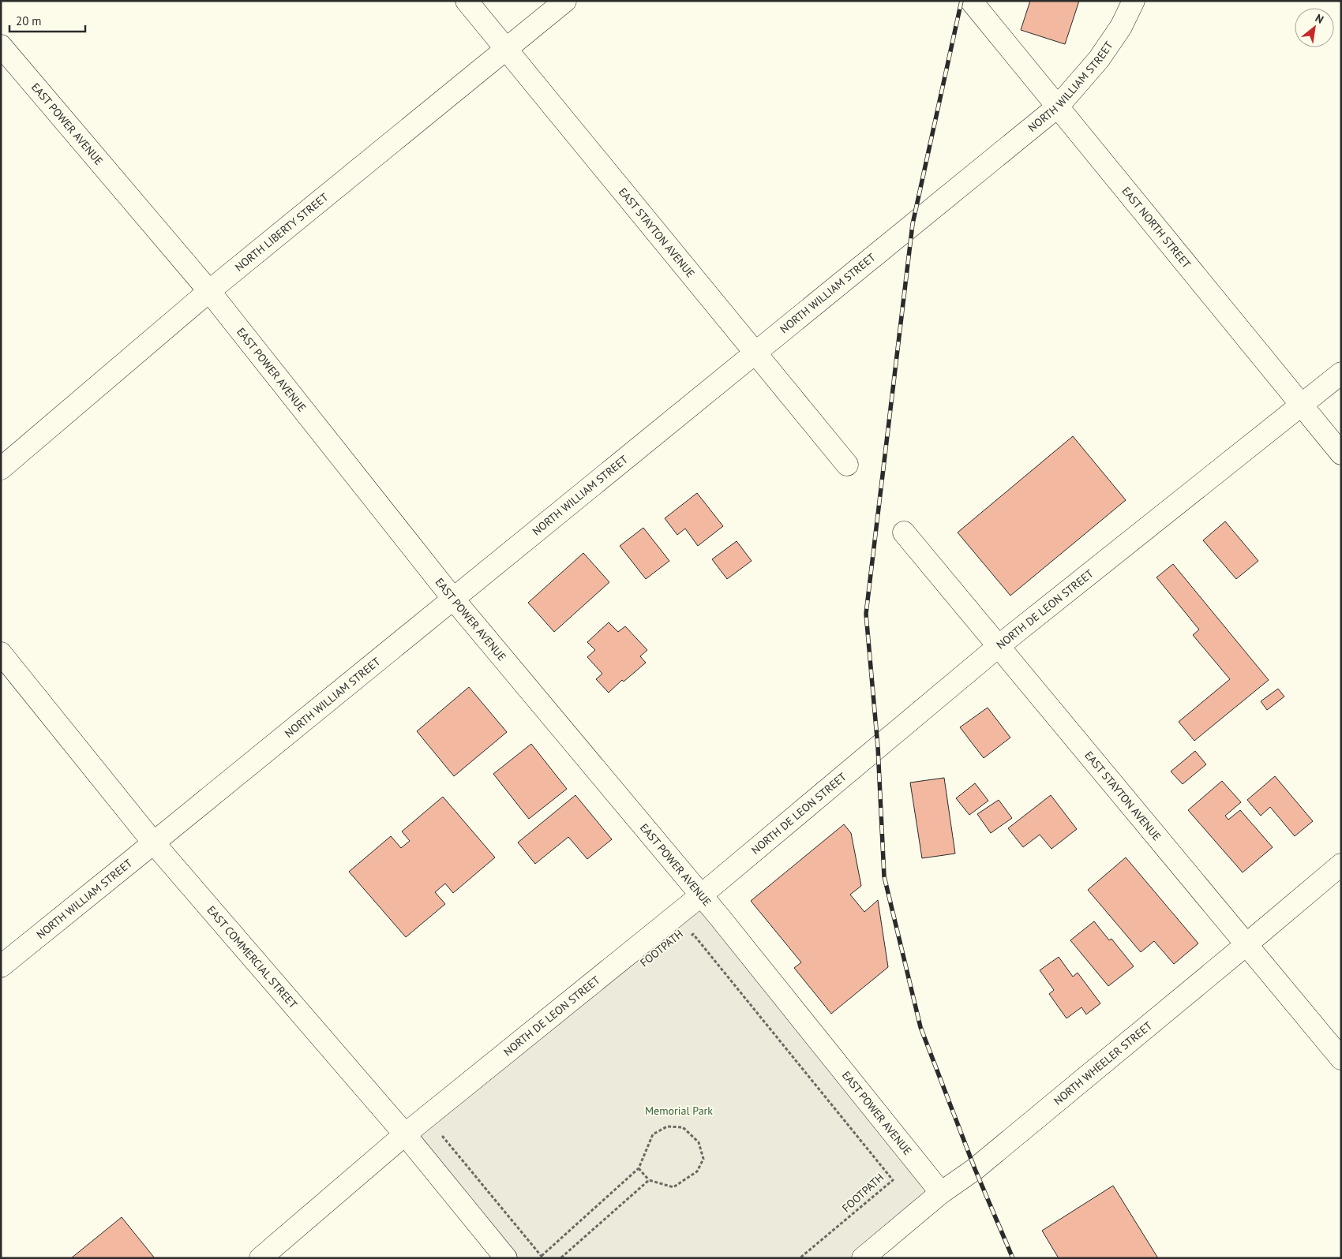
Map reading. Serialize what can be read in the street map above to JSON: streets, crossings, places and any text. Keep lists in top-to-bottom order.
{
  "streets": {
    "street": [
      "NORTH WILLIAM STREET",
      "EAST POWER AVENUE",
      "EAST NORTH STREET",
      "NORTH LIBERTY STREET",
      "EAST STAYTON AVENUE",
      "NORTH DE LEON STREET",
      "EAST COMMERCIAL STREET",
      "NORTH WHEELER STREET"
    ],
    "path": ["FOOTPATH"]
  },
  "crossings": [
    ["NORTH WILLIAM STREET", "EAST POWER AVENUE"],
    ["NORTH WILLIAM STREET", "EAST NORTH STREET"],
    ["NORTH WILLIAM STREET", "EAST STAYTON AVENUE"],
    ["NORTH WILLIAM STREET", "EAST COMMERCIAL STREET"],
    ["EAST POWER AVENUE", "NORTH LIBERTY STREET"],
    ["EAST POWER AVENUE", "NORTH DE LEON STREET"],
    ["EAST POWER AVENUE", "NORTH WHEELER STREET"],
    ["EAST NORTH STREET", "NORTH DE LEON STREET"],
    ["NORTH LIBERTY STREET", "EAST STAYTON AVENUE"],
    ["EAST STAYTON AVENUE", "NORTH DE LEON STREET"],
    ["EAST STAYTON AVENUE", "NORTH WHEELER STREET"],
    ["NORTH DE LEON STREET", "EAST COMMERCIAL STREET"]
  ],
  "parks": ["Memorial Park"],
  "scale_bar": "20 m",
  "north": "top right"
}
